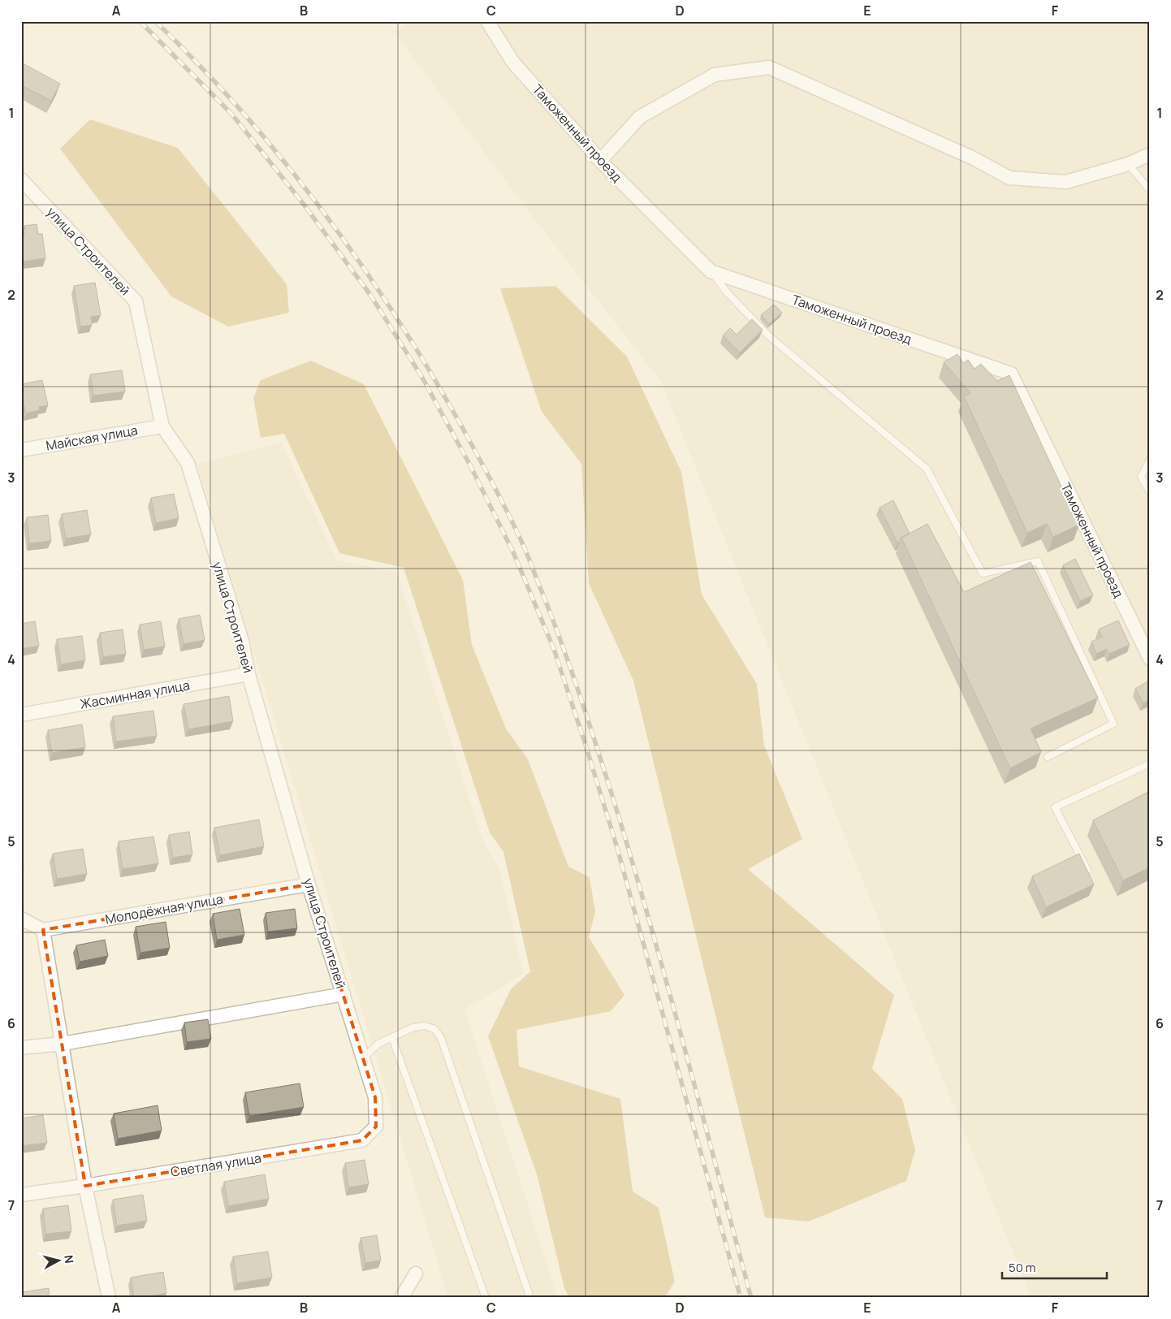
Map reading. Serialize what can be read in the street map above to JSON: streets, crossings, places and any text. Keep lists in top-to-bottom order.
{
  "streets": {
    "street": [
      "Таможенный проезд",
      "улица Строителей",
      "Майская улица",
      "Жасминная улица",
      "Молодёжная улица",
      "Светлая улица"
    ]
  },
  "crossings": [
    ["улица Строителей", "Майская улица"],
    ["улица Строителей", "Жасминная улица"],
    ["улица Строителей", "Молодёжная улица"],
    ["улица Строителей", "Светлая улица"]
  ],
  "scale_bar": "50 m",
  "north": "right",
  "grid": {
    "columns": [
      "A",
      "B",
      "C",
      "D",
      "E",
      "F"
    ],
    "rows": [
      "1",
      "2",
      "3",
      "4",
      "5",
      "6",
      "7"
    ]
  }
}
